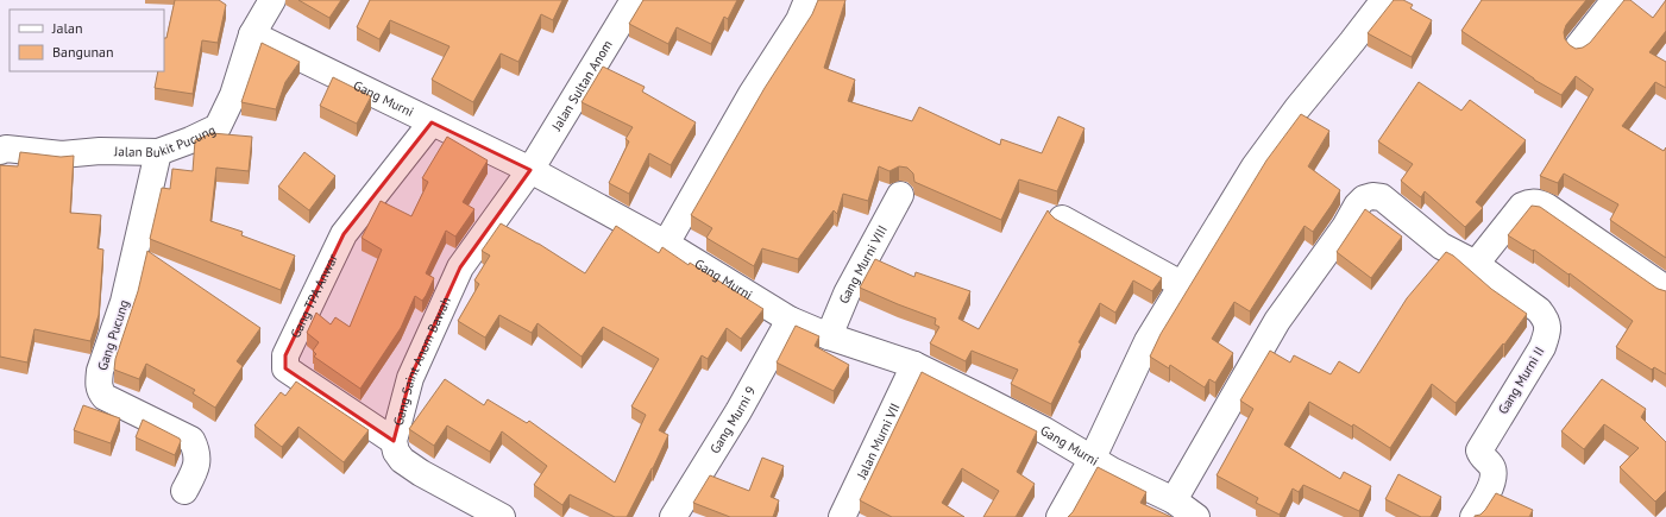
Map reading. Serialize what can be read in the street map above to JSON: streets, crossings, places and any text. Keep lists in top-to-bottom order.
{
  "streets": {
    "street": [
      "Jalan Sultan Anom",
      "Gang Murni",
      "Jalan Bukit Pucung",
      "Gang Murni VIII",
      "Gang TPA Anwar",
      "Gang Pucung",
      "Gang Saint Anom Bawah",
      "Gang Murni II",
      "Gang Murni 9",
      "Jalan Murni VII"
    ]
  },
  "crossings": [
    ["Jalan Sultan Anom", "Gang Murni"],
    ["Jalan Sultan Anom", "Gang Saint Anom Bawah"],
    ["Gang Murni", "Jalan Bukit Pucung"],
    ["Gang Murni", "Gang Murni VIII"],
    ["Gang Murni", "Gang TPA Anwar"],
    ["Gang Murni", "Gang Saint Anom Bawah"],
    ["Gang Murni", "Gang Murni 9"],
    ["Gang Murni", "Jalan Murni VII"],
    ["Jalan Bukit Pucung", "Gang Pucung"],
    ["Gang TPA Anwar", "Gang Saint Anom Bawah"]
  ],
  "legend": ["Jalan", "Bangunan"]
}
